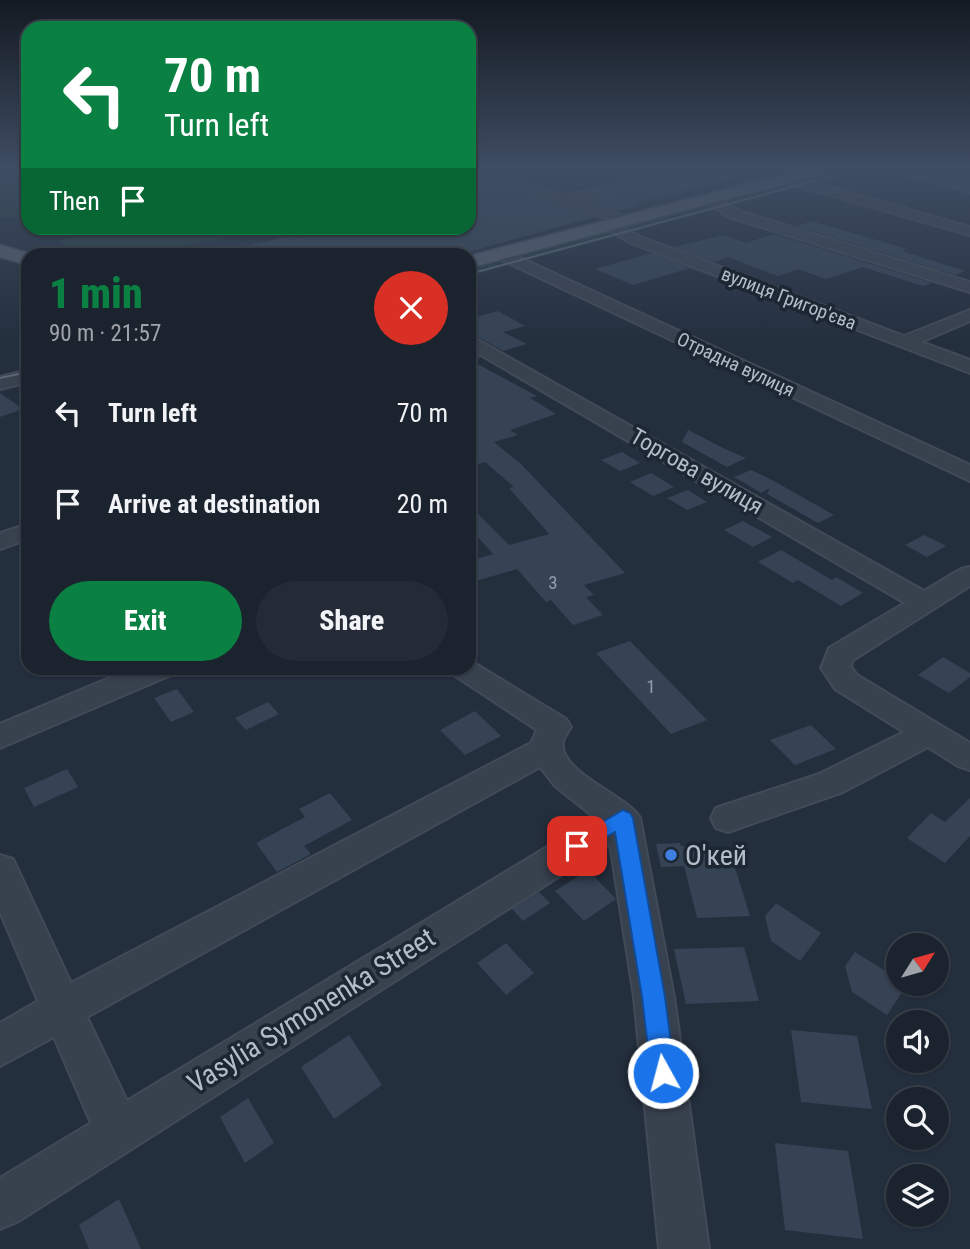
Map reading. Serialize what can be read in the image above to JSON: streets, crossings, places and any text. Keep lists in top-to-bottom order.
{
  "streets": {
    "street": [
      "вулиця Григор'єва",
      "Отрадна вулиця",
      "Торгова вулиця",
      "Vasylia Symonenka Street"
    ]
  },
  "places": ["О'кей"],
  "house_numbers": ["3", "1"],
  "north": "top right",
  "page": {
    "turn": ["70 m", "Turn left"],
    "then": "Then",
    "heading": ["1 min", "90 m · 21:57"],
    "list": [
      {
        "name": "Turn left",
        "value": "70 m"
      },
      {
        "name": "Arrive at destination",
        "value": "20 m"
      }
    ],
    "buttons": ["Exit", "Share"]
  }
}
